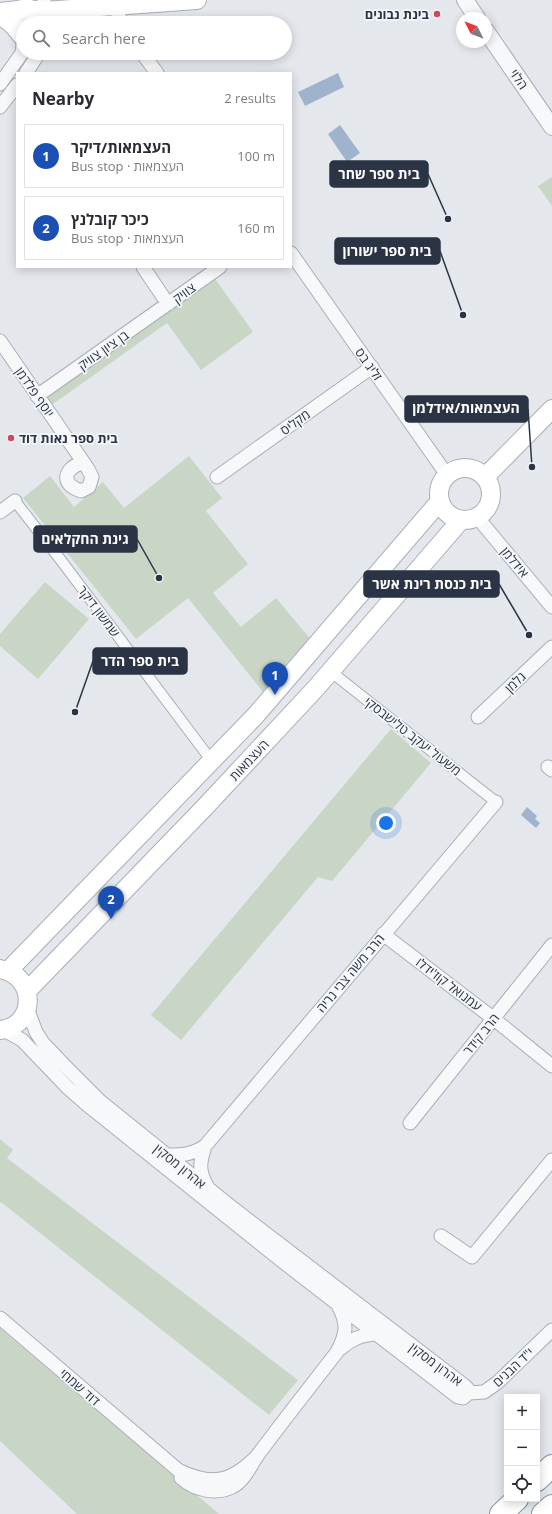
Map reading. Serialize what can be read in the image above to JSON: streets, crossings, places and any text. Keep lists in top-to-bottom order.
{
  "streets": {
    "main road": ["העצמאות"],
    "street": [
      "הלוי",
      "צוויק",
      "בן ציון צוויק",
      "זליג בס",
      "יוסף פלדמן",
      "מקליס",
      "אידלמן",
      "שמשון דיקר",
      "גלמן",
      "משעול יעקב טלישבסקי",
      "הרב משה צבי נריה",
      "עמנואל קוז'ידלו",
      "הרב קידר",
      "אהרון מסקין",
      "י\"ד הבנים",
      "דוד שמחי"
    ]
  },
  "crossings": [
    ["צוויק", "בן ציון צוויק"],
    ["בן ציון צוויק", "יוסף פלדמן"],
    ["זליג בס", "מקליס"],
    ["זליג בס", "אידלמן"],
    ["זליג בס", "העצמאות"],
    ["אידלמן", "העצמאות"],
    ["שמשון דיקר", "העצמאות"],
    ["משעול יעקב טלישבסקי", "העצמאות"],
    ["משעול יעקב טלישבסקי", "הרב משה צבי נריה"],
    ["העצמאות", "אהרון מסקין"],
    ["הרב משה צבי נריה", "עמנואל קוז'ידלו"],
    ["הרב משה צבי נריה", "אהרון מסקין"],
    ["עמנואל קוז'ידלו", "הרב קידר"],
    ["אהרון מסקין", "י\"ד הבנים"],
    ["אהרון מסקין", "דוד שמחי"]
  ],
  "places": [
    "בינת נבונים",
    "בית ספר שחר",
    "בית ספר ישורון",
    "בית ספר נאות דוד",
    "העצמאות/אידלמן",
    "גינת החקלאים",
    "בית כנסת רינת אשר",
    "בית ספר הדר"
  ],
  "north": "top left",
  "page": {
    "search": "Search here",
    "heading": ["Nearby", "2 results"],
    "list": [
      {
        "mark": "1",
        "name": "העצמאות/דיקר",
        "note": "Bus stop · העצמאות",
        "value": "100 m"
      },
      {
        "mark": "2",
        "name": "כיכר קובלנץ",
        "note": "Bus stop · העצמאות",
        "value": "160 m"
      }
    ],
    "pins": ["1", "2"],
    "map_buttons": ["+", "−"]
  }
}
